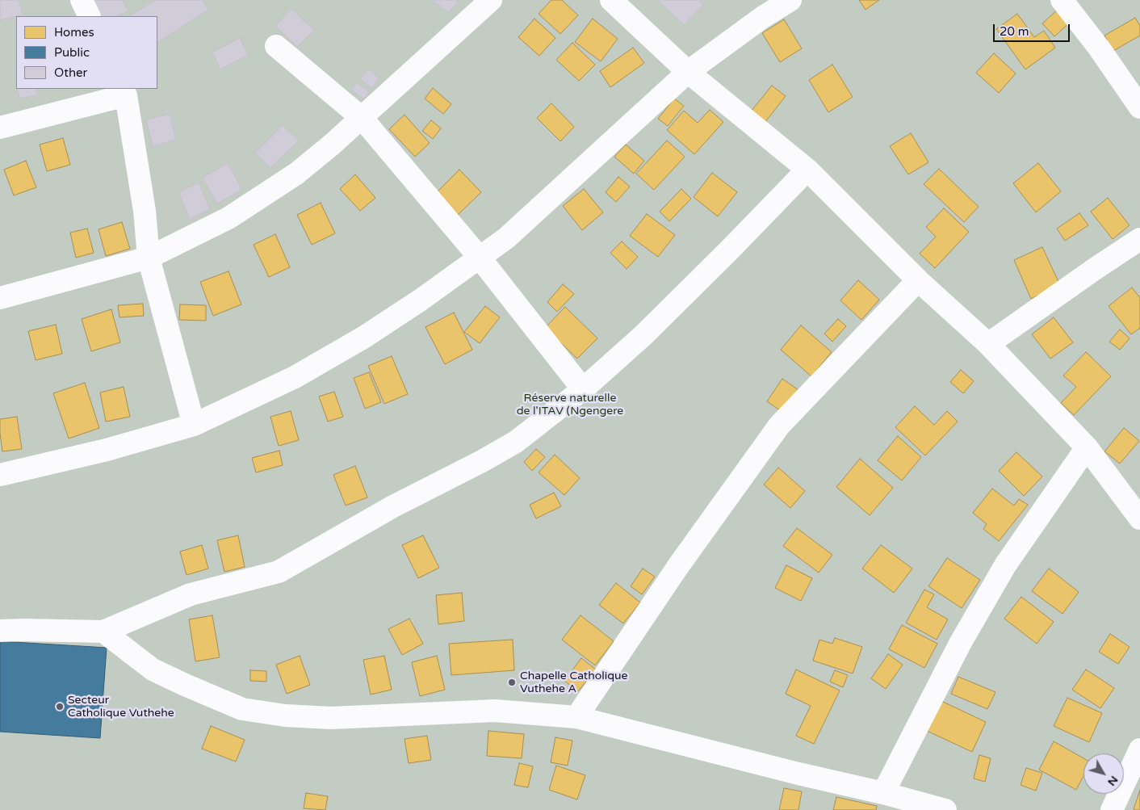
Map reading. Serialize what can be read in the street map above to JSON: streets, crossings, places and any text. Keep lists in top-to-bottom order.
{
  "parks": ["Réserve naturelle de l'ITAV (Ngengere"],
  "places": ["Chapelle Catholique Vuthehe A", "Secteur Catholique Vuthehe"],
  "legend": ["Homes", "Public", "Other"],
  "scale_bar": "20 m",
  "north": "bottom right"
}
